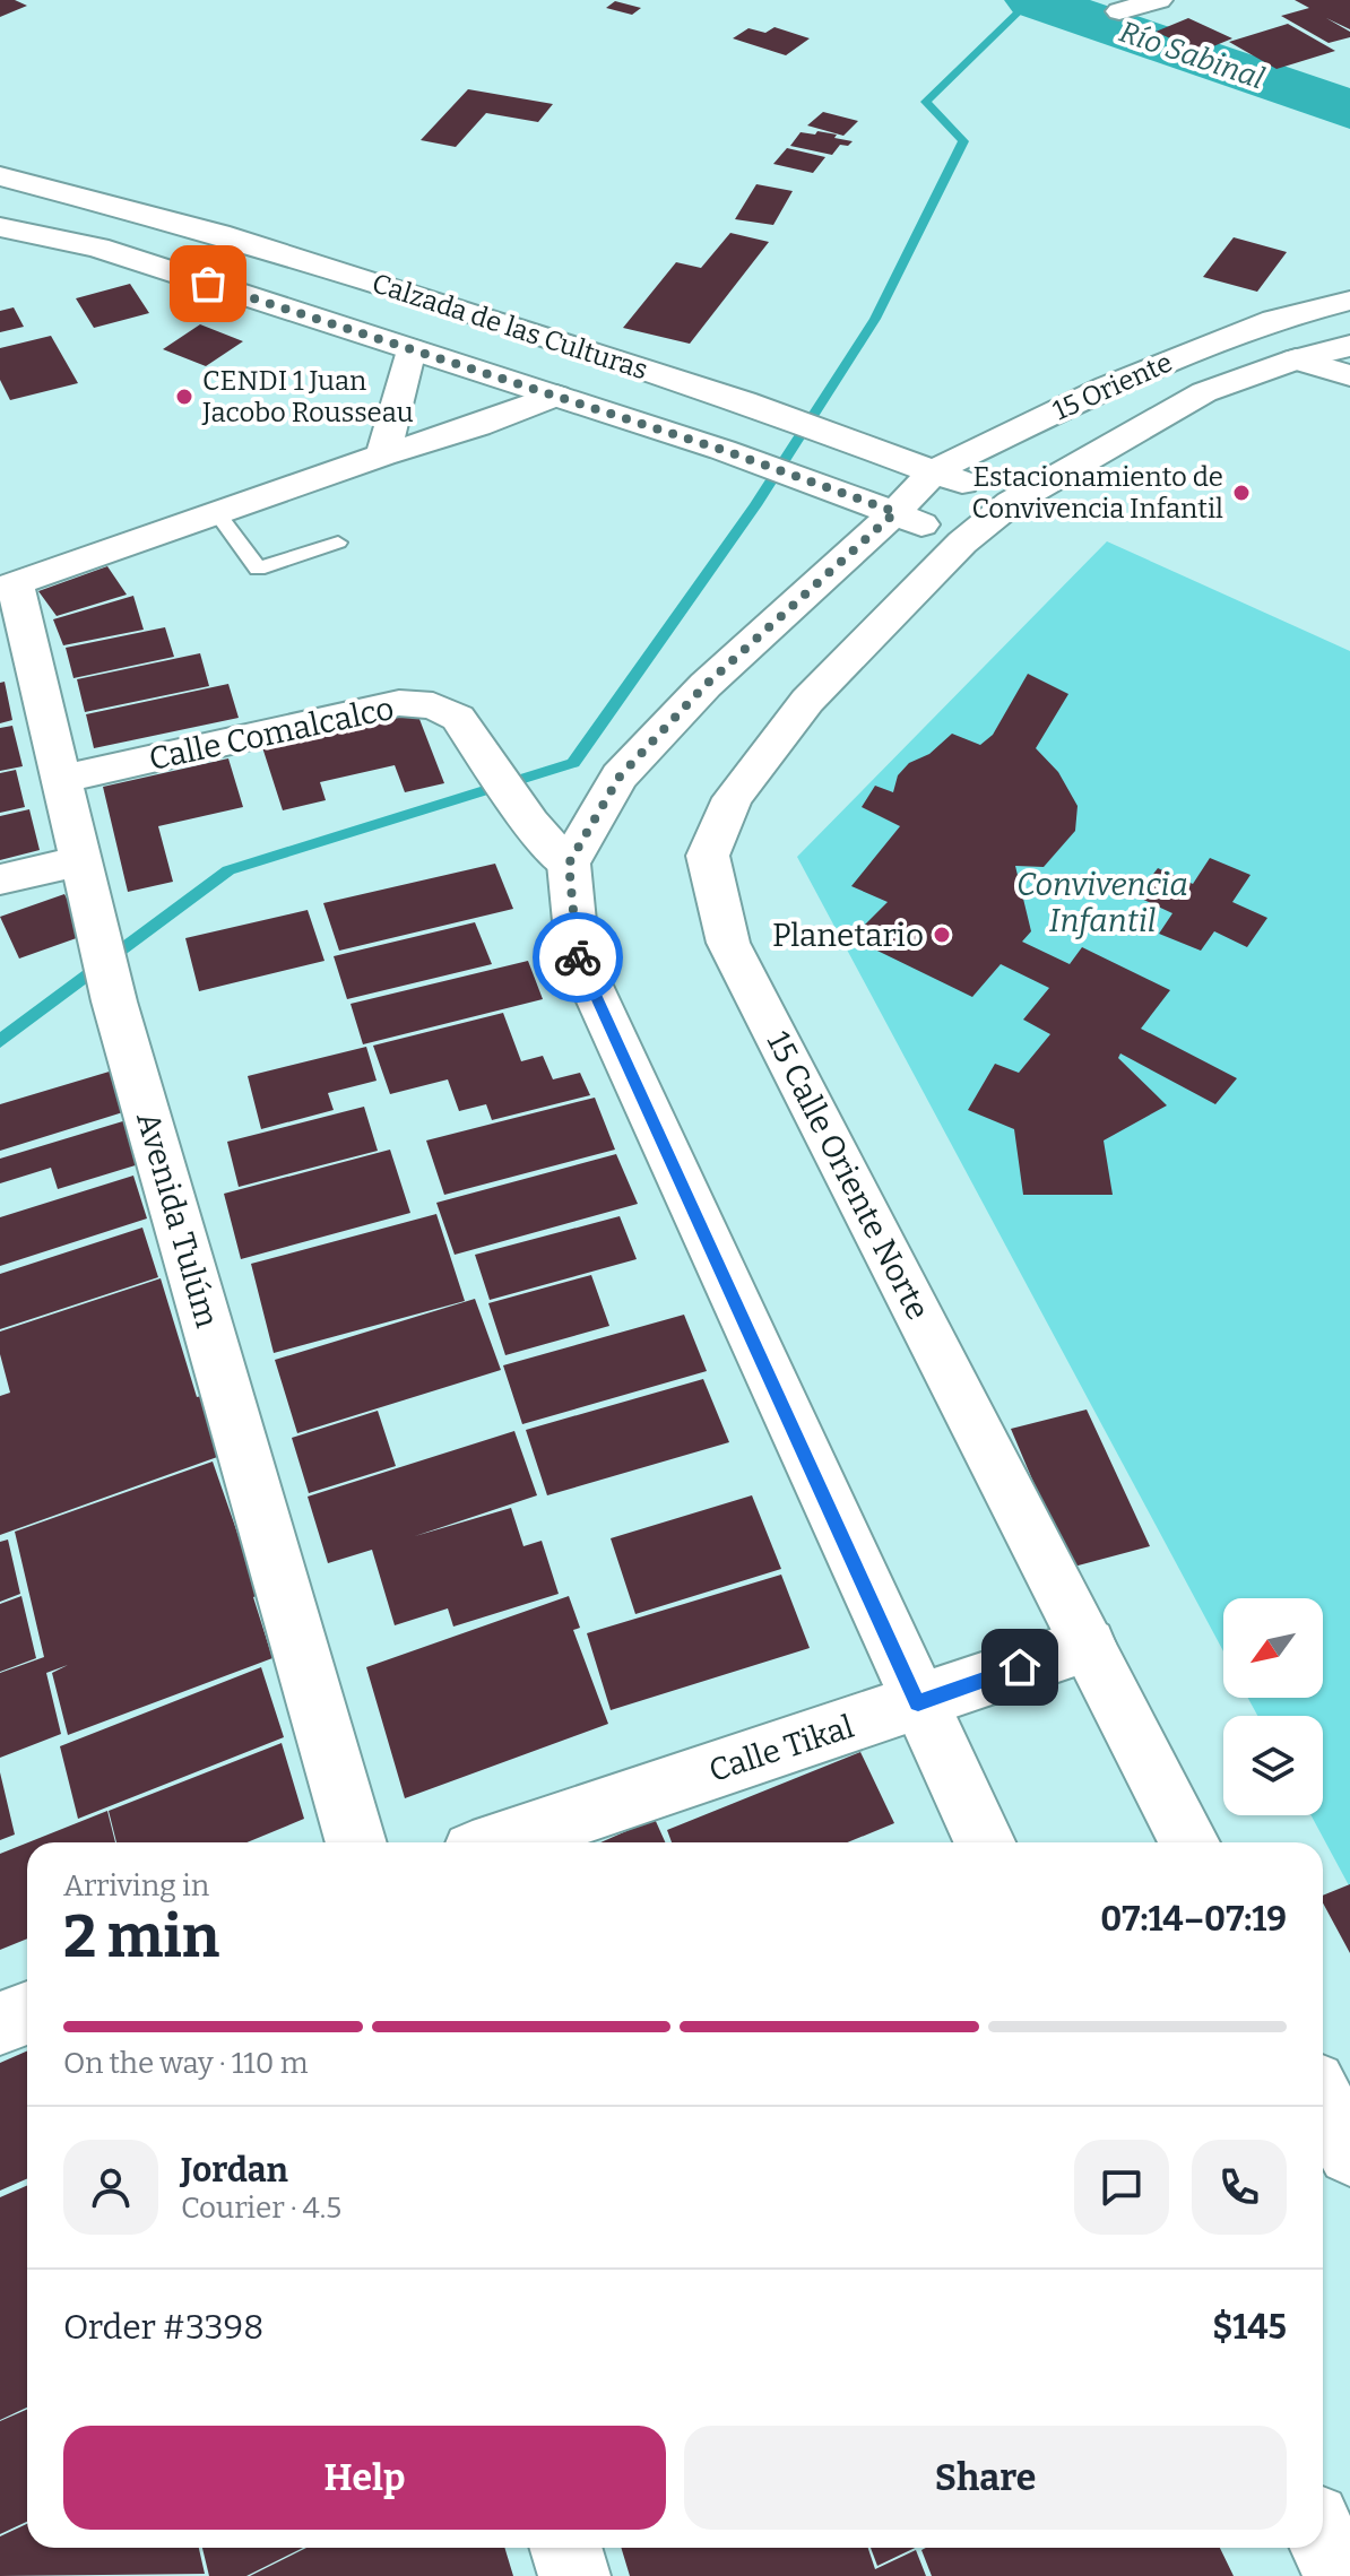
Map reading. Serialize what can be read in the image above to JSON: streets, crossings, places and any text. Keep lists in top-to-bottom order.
{
  "streets": {
    "main road": [
      "Calzada de las Culturas",
      "15 Oriente",
      "Calle Comalcalco",
      "15 Calle Oriente Norte",
      "Avenida Tulúm",
      "Calle Tikal"
    ]
  },
  "crossings": [
    ["Calzada de las Culturas", "15 Oriente"],
    ["Calzada de las Culturas", "15 Calle Oriente Norte"],
    ["15 Oriente", "15 Calle Oriente Norte"],
    ["Calle Comalcalco", "Avenida Tulúm"],
    ["15 Calle Oriente Norte", "Calle Tikal"]
  ],
  "water": ["Río Sabinal"],
  "parks": ["Convivencia Infantil"],
  "places": ["CENDI 1 Juan Jacobo Rousseau", "Estacionamiento de Convivencia Infantil", "Planetario"],
  "north": "bottom left",
  "page": {
    "heading": ["2 min", "Arriving in", "07:14–07:19"],
    "panel": [
      "Jordan",
      "Courier · 4.5",
      "Order #3398",
      "$145"
    ],
    "bar": "On the way · 110 m",
    "buttons": ["Help", "Share"]
  }
}
